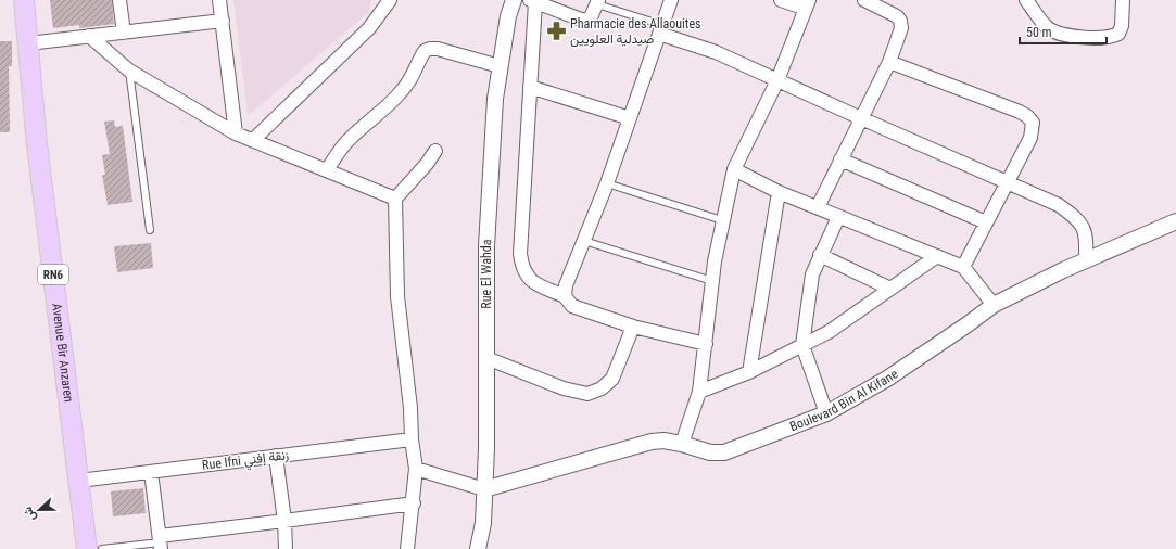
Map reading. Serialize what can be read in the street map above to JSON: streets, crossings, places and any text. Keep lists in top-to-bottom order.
{
  "streets": {
    "main road": ["RN6", "Avenue Bir Anzaren"],
    "street": ["Rue El Wahda", "Boulevard Bin Al Kifane", "Rue Ifni زنقة إفني"]
  },
  "crossings": [
    ["Rue El Wahda", "Boulevard Bin Al Kifane"],
    ["Avenue Bir Anzaren", "Rue Ifni زنقة إفني"]
  ],
  "places": {
    "pharmacy": ["Pharmacie des Allaouites صيدلية العلويين"]
  },
  "scale_bar": "50 m",
  "north": "left"
}
